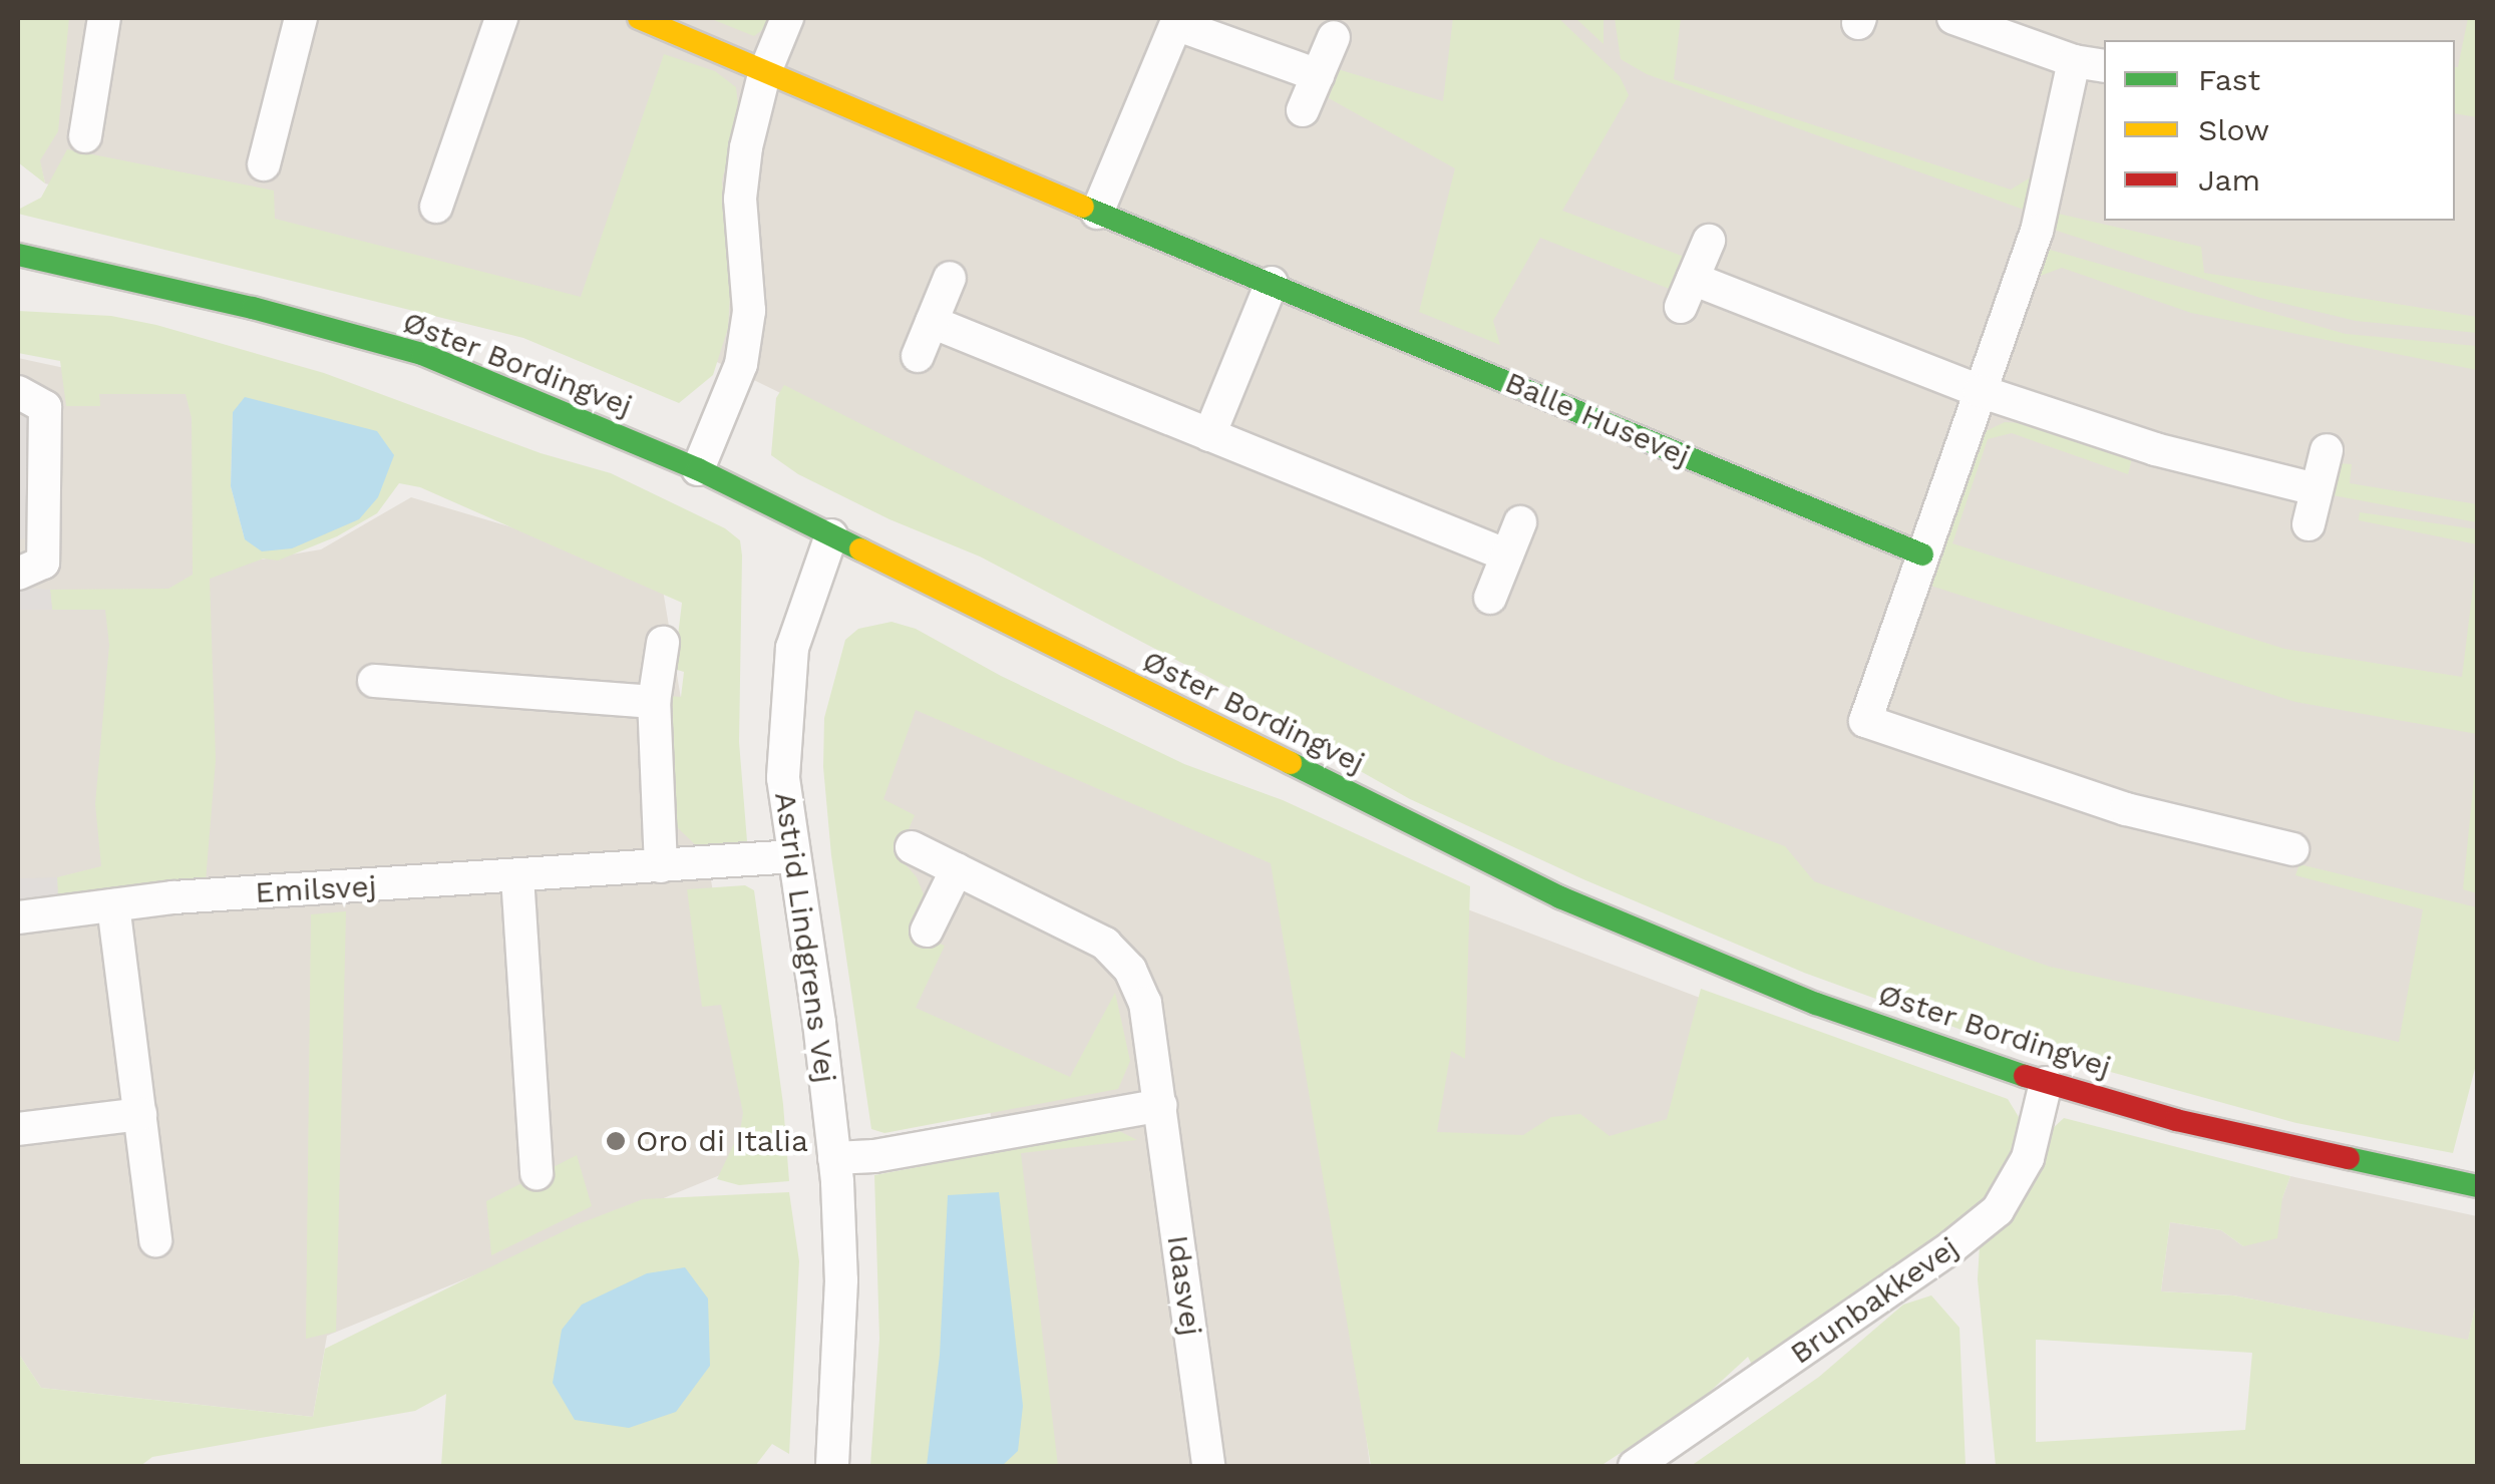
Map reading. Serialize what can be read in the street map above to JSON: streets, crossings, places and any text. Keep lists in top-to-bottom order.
{
  "streets": {
    "street": [
      "Øster Bordingvej",
      "Balle Husevej",
      "Emilsvej",
      "Astrid Lindgrens Vej",
      "Idasvej",
      "Brunbakkevej"
    ]
  },
  "crossings": [
    ["Øster Bordingvej", "Astrid Lindgrens Vej"],
    ["Øster Bordingvej", "Brunbakkevej"],
    ["Emilsvej", "Astrid Lindgrens Vej"]
  ],
  "places": ["Oro di Italia"],
  "legend": ["Fast", "Slow", "Jam"]
}
